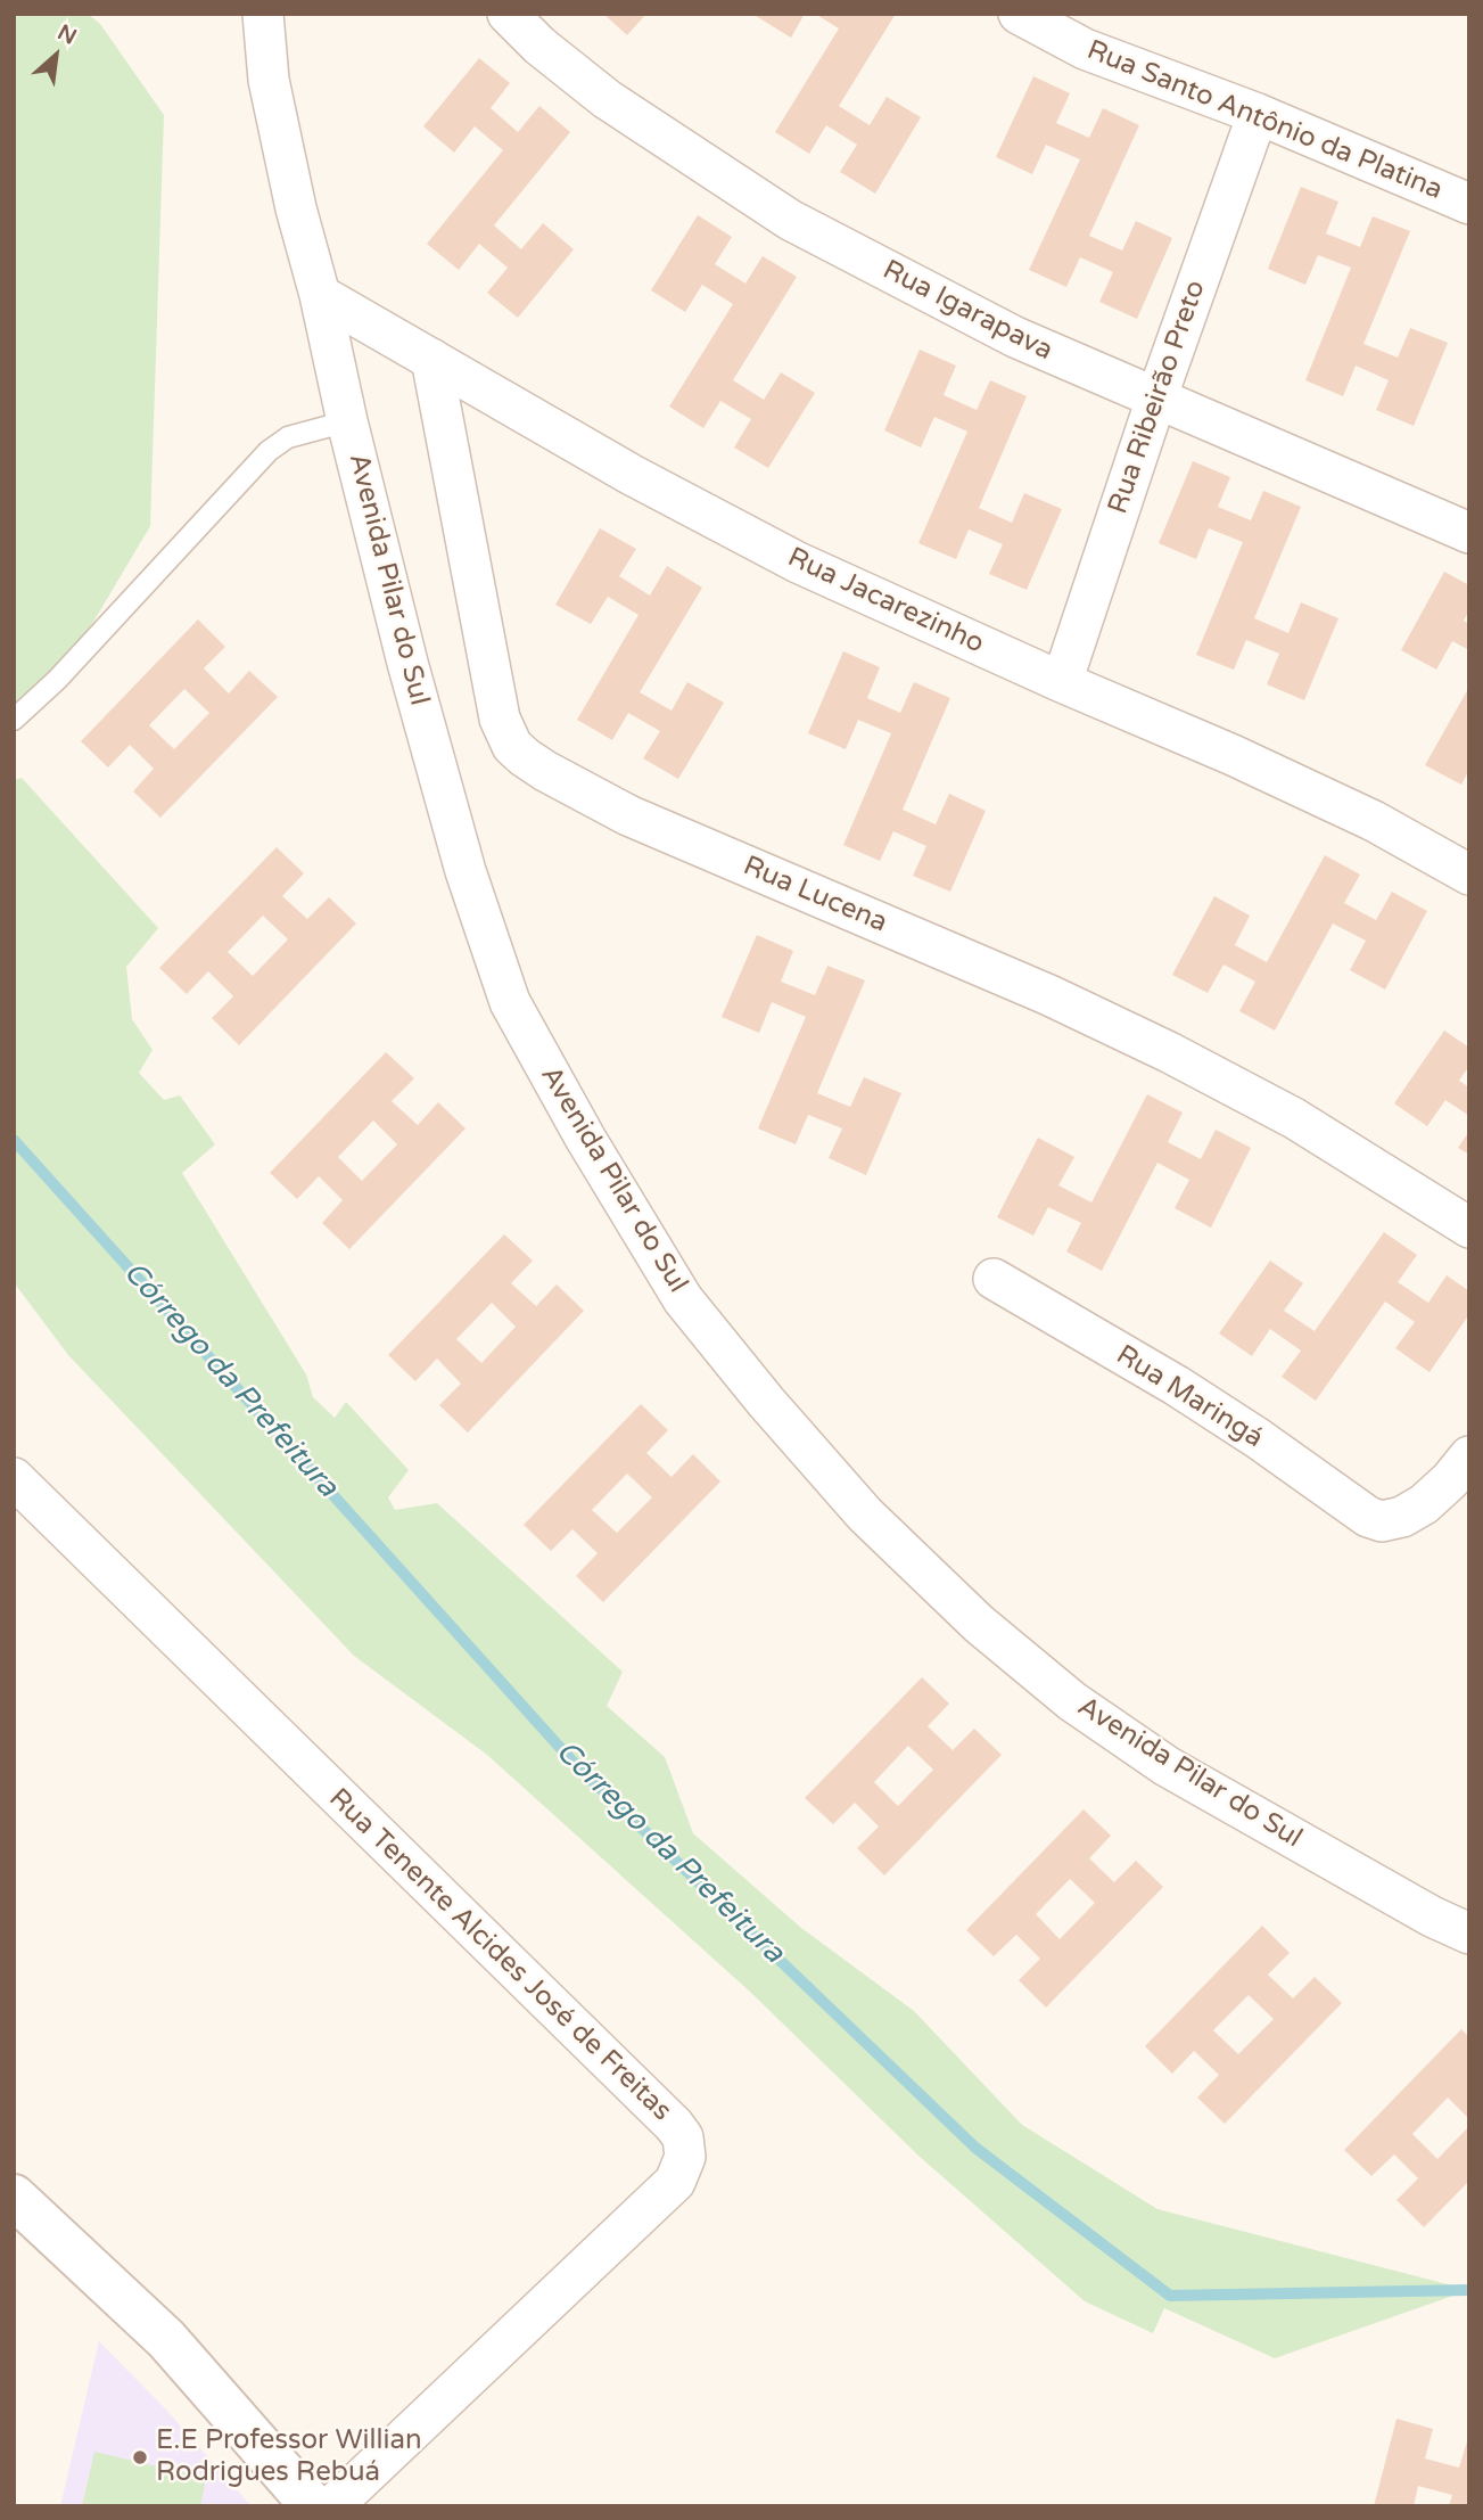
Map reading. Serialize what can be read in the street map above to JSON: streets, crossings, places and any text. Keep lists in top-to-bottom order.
{
  "streets": {
    "street": [
      "Rua Santo Antônio da Platina",
      "Rua Igarapava",
      "Rua Ribeirão Preto",
      "Avenida Pilar do Sul",
      "Rua Jacarezinho",
      "Rua Lucena",
      "Rua Maringá",
      "Rua Tenente Alcides José de Freitas"
    ]
  },
  "crossings": [
    ["Rua Santo Antônio da Platina", "Rua Ribeirão Preto"],
    ["Rua Igarapava", "Rua Ribeirão Preto"],
    ["Rua Ribeirão Preto", "Rua Jacarezinho"],
    ["Avenida Pilar do Sul", "Rua Jacarezinho"],
    ["Rua Jacarezinho", "Rua Lucena"]
  ],
  "water": ["Córrego da Prefeitura"],
  "places": ["E.E Professor Willian Rodrigues Rebuá"],
  "north": "top right"
}
